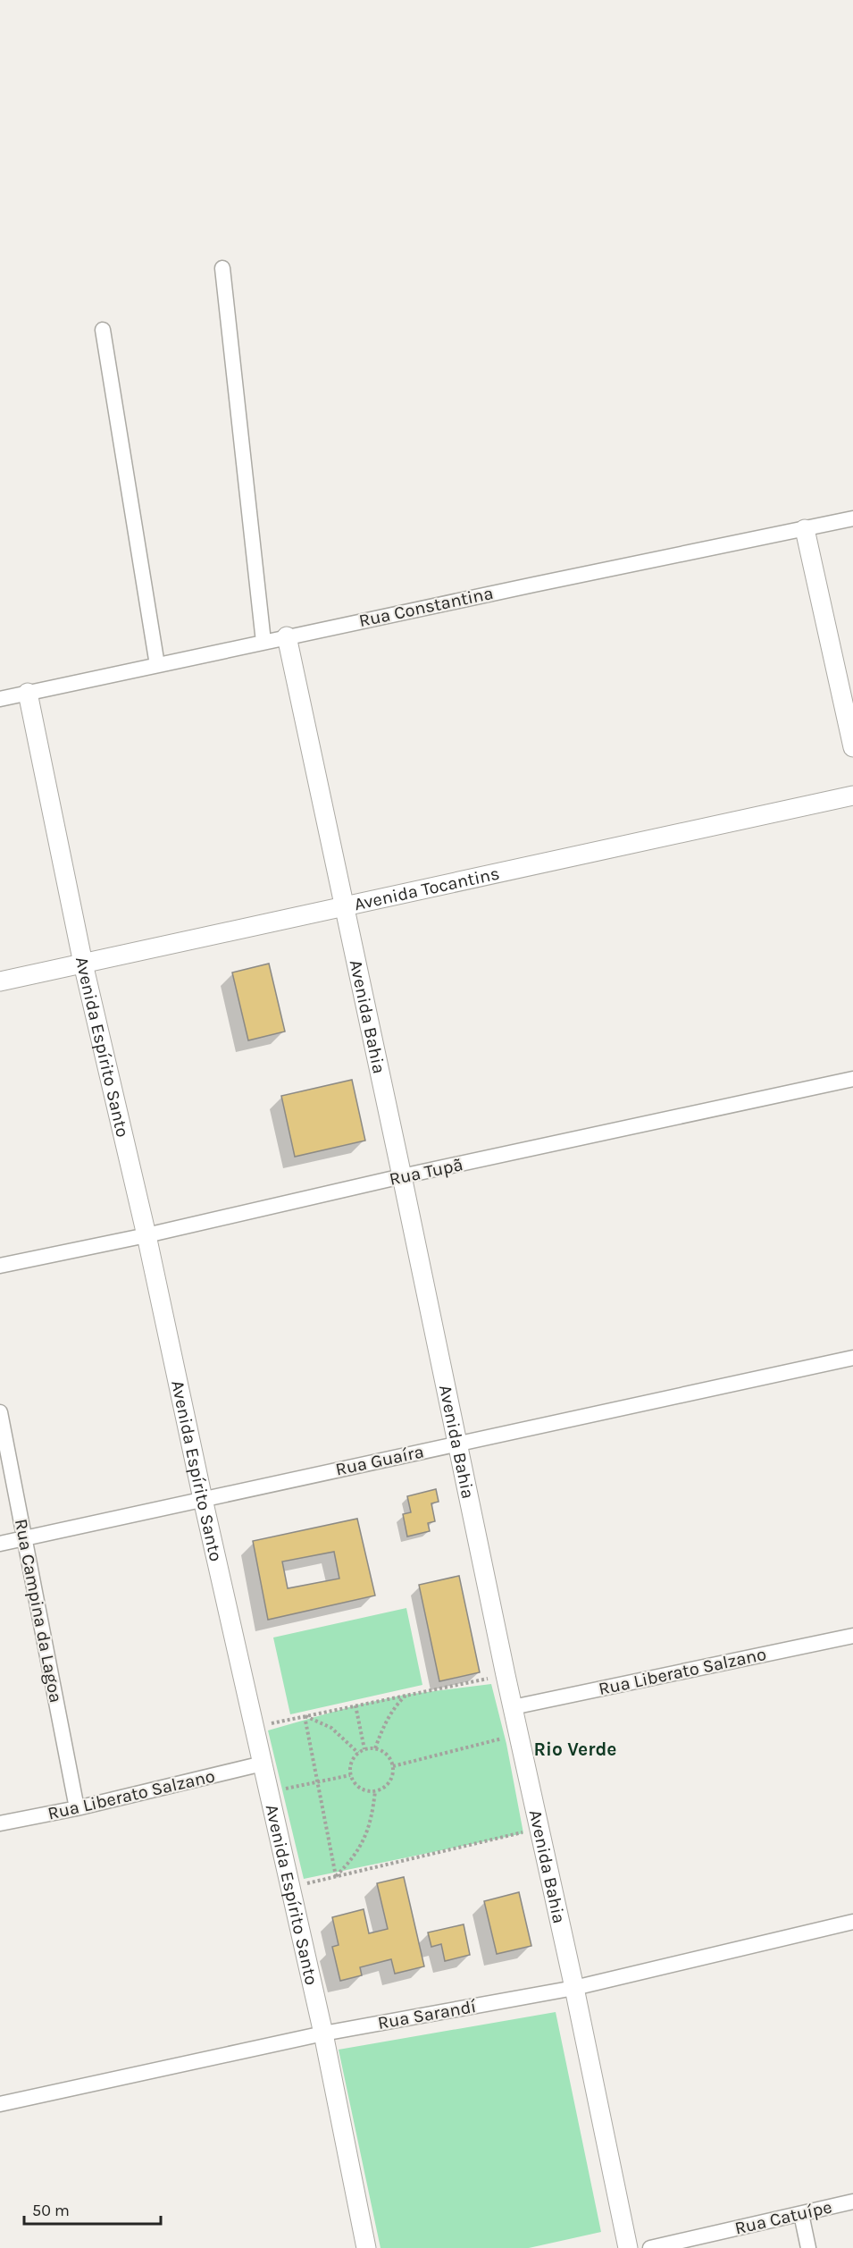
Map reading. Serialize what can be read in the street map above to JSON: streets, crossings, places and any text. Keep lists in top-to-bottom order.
{
  "streets": {
    "street": [
      "Rua Constantina",
      "Avenida Tocantins",
      "Avenida Bahia",
      "Avenida Espírito Santo",
      "Rua Tupã",
      "Rua Guaíra",
      "Rua Campina da Lagoa",
      "Rua Liberato Salzano",
      "Rua Sarandí",
      "Rua Catuípe"
    ]
  },
  "crossings": [
    ["Rua Constantina", "Avenida Bahia"],
    ["Rua Constantina", "Avenida Espírito Santo"],
    ["Avenida Tocantins", "Avenida Bahia"],
    ["Avenida Tocantins", "Avenida Espírito Santo"],
    ["Avenida Bahia", "Rua Tupã"],
    ["Avenida Bahia", "Rua Guaíra"],
    ["Avenida Bahia", "Rua Liberato Salzano"],
    ["Avenida Bahia", "Rua Sarandí"],
    ["Avenida Espírito Santo", "Rua Tupã"],
    ["Avenida Espírito Santo", "Rua Guaíra"],
    ["Avenida Espírito Santo", "Rua Liberato Salzano"],
    ["Avenida Espírito Santo", "Rua Sarandí"],
    ["Rua Guaíra", "Rua Campina da Lagoa"],
    ["Rua Campina da Lagoa", "Rua Liberato Salzano"]
  ],
  "districts": ["Rio Verde"],
  "scale_bar": "50 m"
}
